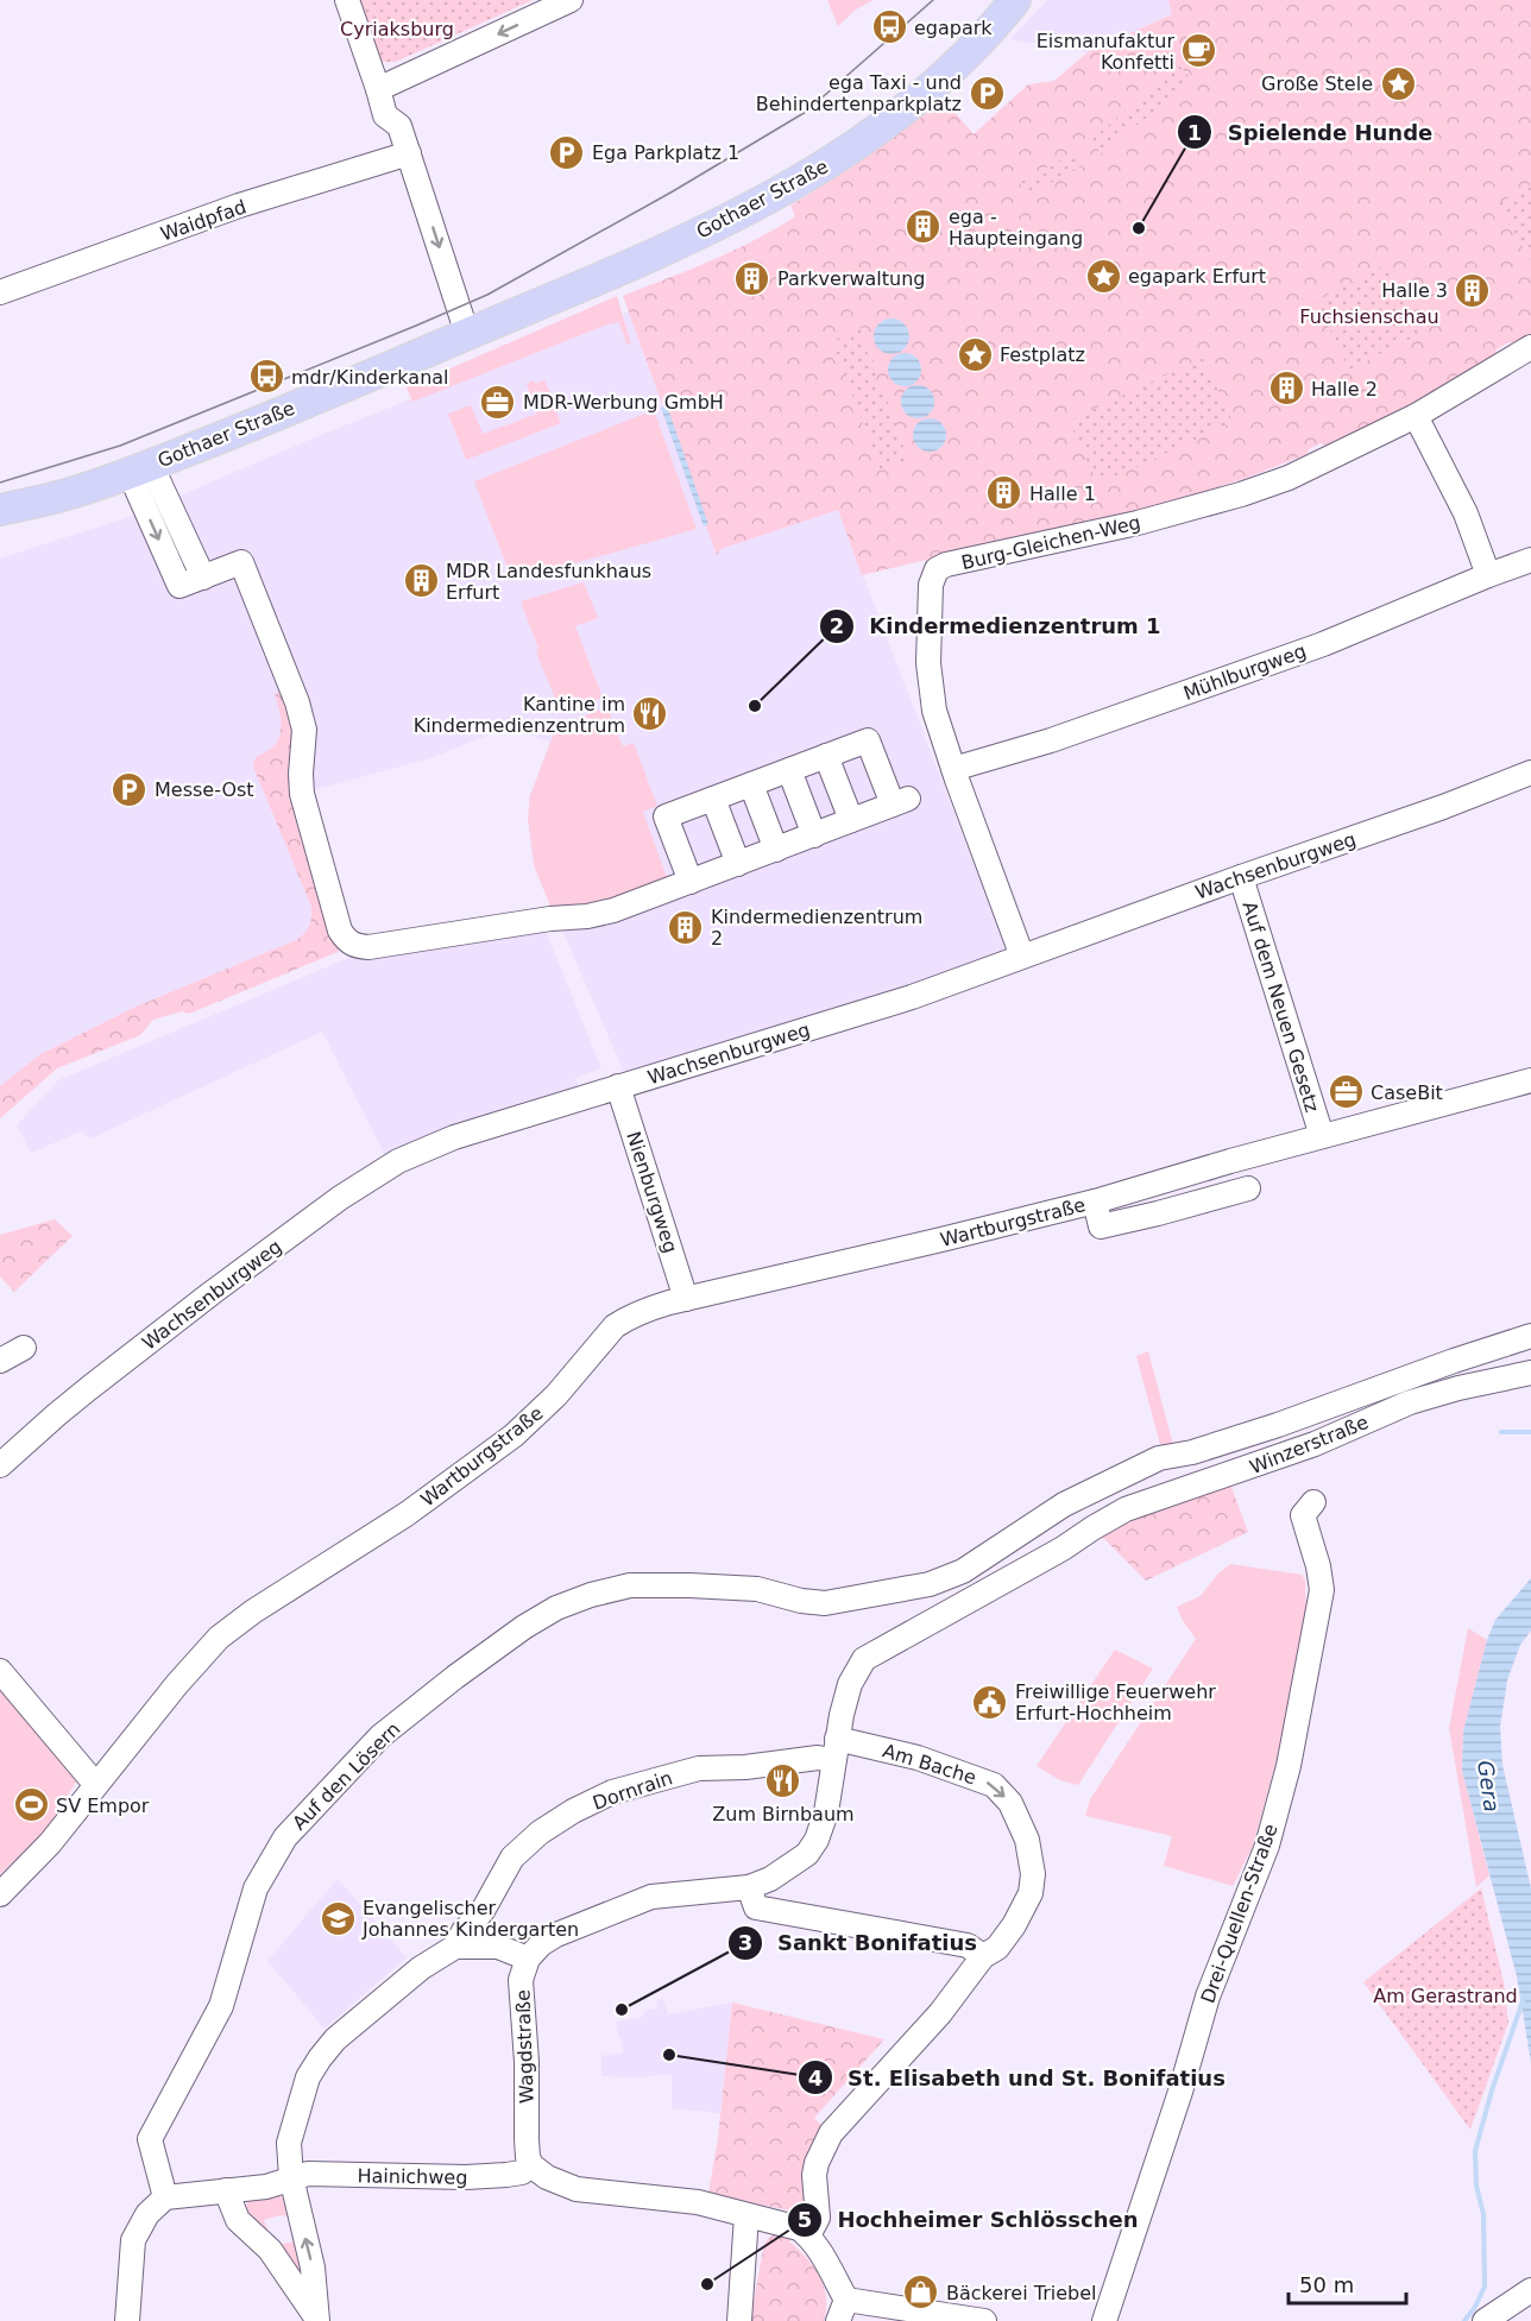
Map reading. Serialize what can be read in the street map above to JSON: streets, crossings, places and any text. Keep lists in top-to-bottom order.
{
  "streets": {
    "main road": ["Gothaer Straße"],
    "street": [
      "Waidpfad",
      "Burg-Gleichen-Weg",
      "Mühlburgweg",
      "Wachsenburgweg",
      "Auf dem Neuen Gesetz",
      "Nienburgweg",
      "Wartburgstraße",
      "Winzerstraße",
      "Am Bache",
      "Auf den Lösern",
      "Dornrain",
      "Drei-Quellen-Straße",
      "Wagdstraße",
      "Hainichweg"
    ]
  },
  "crossings": [
    ["Burg-Gleichen-Weg", "Mühlburgweg"],
    ["Burg-Gleichen-Weg", "Wachsenburgweg"],
    ["Wachsenburgweg", "Auf dem Neuen Gesetz"],
    ["Wachsenburgweg", "Nienburgweg"],
    ["Auf dem Neuen Gesetz", "Wartburgstraße"],
    ["Nienburgweg", "Wartburgstraße"],
    ["Winzerstraße", "Am Bache"],
    ["Winzerstraße", "Auf den Lösern"],
    ["Winzerstraße", "Dornrain"],
    ["Am Bache", "Dornrain"],
    ["Auf den Lösern", "Hainichweg"],
    ["Dornrain", "Hainichweg"],
    ["Wagdstraße", "Hainichweg"]
  ],
  "water": ["Gera"],
  "parks": ["Cyriaksburg", "Fuchsienschau", "Am Gerastrand"],
  "places": {
    "bus stop": ["egapark", "mdr/Kinderkanal"],
    "cafe": ["Eismanufaktur Konfetti"],
    "place": ["Große Stele", "egapark Erfurt", "Festplatz"],
    "parking": ["ega Taxi - und Behindertenparkplatz", "Ega Parkplatz 1", "Messe-Ost"],
    "building": [
      "ega - Haupteingang",
      "Parkverwaltung",
      "Halle 3",
      "Halle 2",
      "Halle 1",
      "MDR Landesfunkhaus Erfurt",
      "Kindermedienzentrum 2"
    ],
    "other": [
      "Spielende Hunde",
      "Kindermedienzentrum 1",
      "Sankt Bonifatius",
      "St. Elisabeth und St. Bonifatius",
      "Hochheimer Schlösschen"
    ],
    "office": ["MDR-Werbung GmbH", "CaseBit"],
    "restaurant": ["Kantine im Kindermedienzentrum", "Zum Birnbaum"],
    "public building": ["Freiwillige Feuerwehr Erfurt-Hochheim"],
    "sports": ["SV Empor"],
    "school or university": ["Evangelischer Johannes Kindergarten"],
    "shop": ["Bäckerei Triebel"]
  },
  "scale_bar": "50 m"
}
